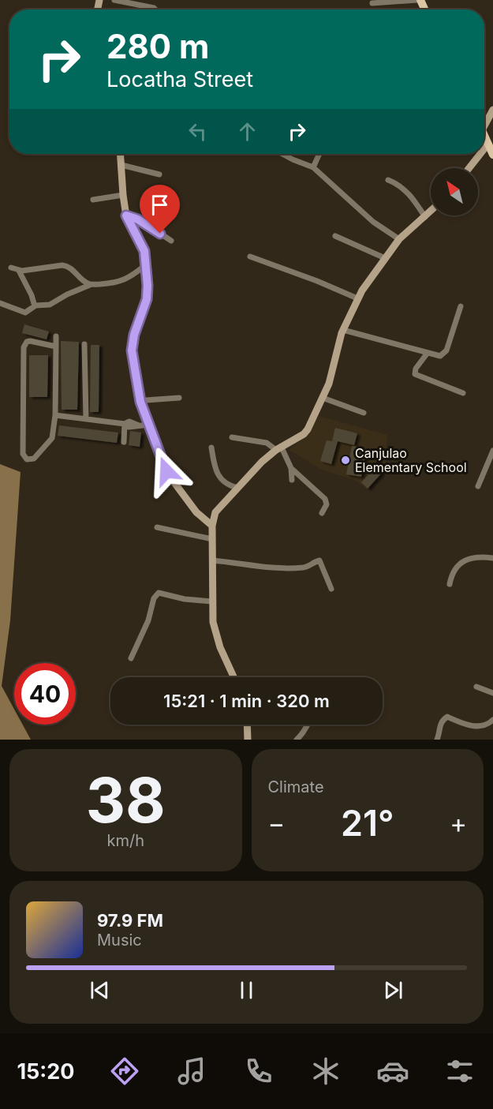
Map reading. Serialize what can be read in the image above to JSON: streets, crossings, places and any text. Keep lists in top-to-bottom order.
{
  "places": ["Canjulao Elementary School"],
  "north": "top left",
  "page": {
    "turn": ["280 m", "Locatha Street"],
    "limit": "40",
    "trip": "15:21 · 1 min · 320 m",
    "tile": [
      ["38", "km/h"],
      "Climate"
    ],
    "heat": ["−", "21°", "+"],
    "song": ["97.9 FM", "Music"],
    "tabs": "15:20"
  }
}
